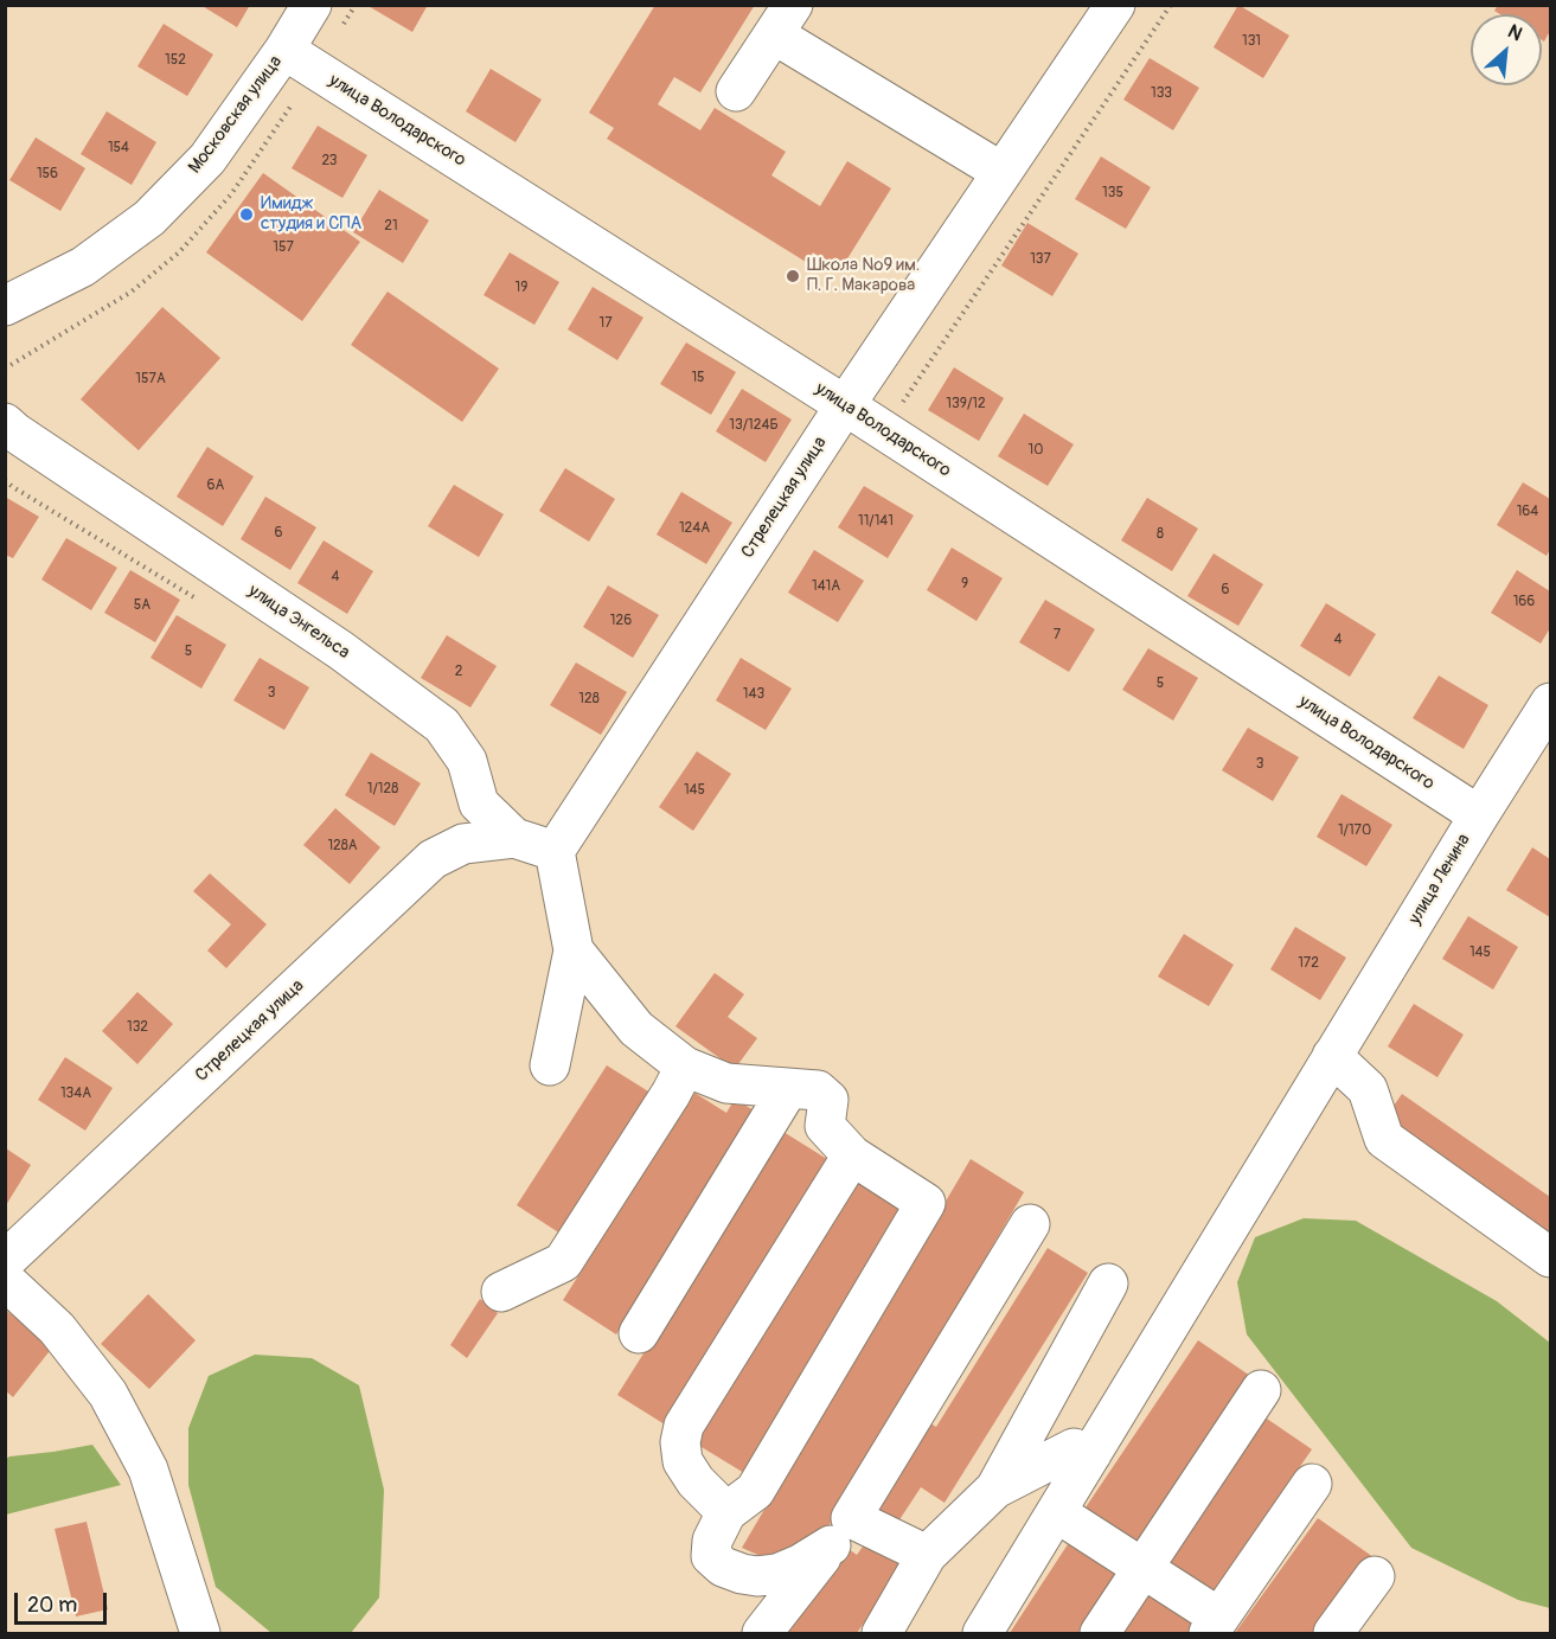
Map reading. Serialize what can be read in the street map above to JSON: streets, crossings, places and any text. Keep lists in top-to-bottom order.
{
  "streets": {
    "street": [
      "Московская улица",
      "улица Володарского",
      "Стрелецкая улица",
      "улица Энгельса",
      "улица Ленина"
    ]
  },
  "crossings": [
    ["Московская улица", "улица Володарского"],
    ["улица Володарского", "Стрелецкая улица"],
    ["улица Володарского", "улица Ленина"],
    ["Стрелецкая улица", "улица Энгельса"]
  ],
  "places": ["Имидж студия и СПА", "Школа №9 им. П. Г. Макарова"],
  "house_numbers": [
    "131",
    "152",
    "133",
    "154",
    "23",
    "156",
    "135",
    "21",
    "157",
    "137",
    "19",
    "17",
    "15",
    "157А",
    "139/12",
    "13/124Б",
    "10",
    "6А",
    "164",
    "11/141",
    "124А",
    "6",
    "8",
    "4",
    "9",
    "141А",
    "6",
    "166",
    "5А",
    "126",
    "7",
    "4",
    "5",
    "2",
    "5",
    "3",
    "143",
    "128",
    "3",
    "1/128",
    "145",
    "1/170",
    "128А",
    "145",
    "172",
    "132",
    "134А"
  ],
  "scale_bar": "20 m",
  "north": "top right"
}
